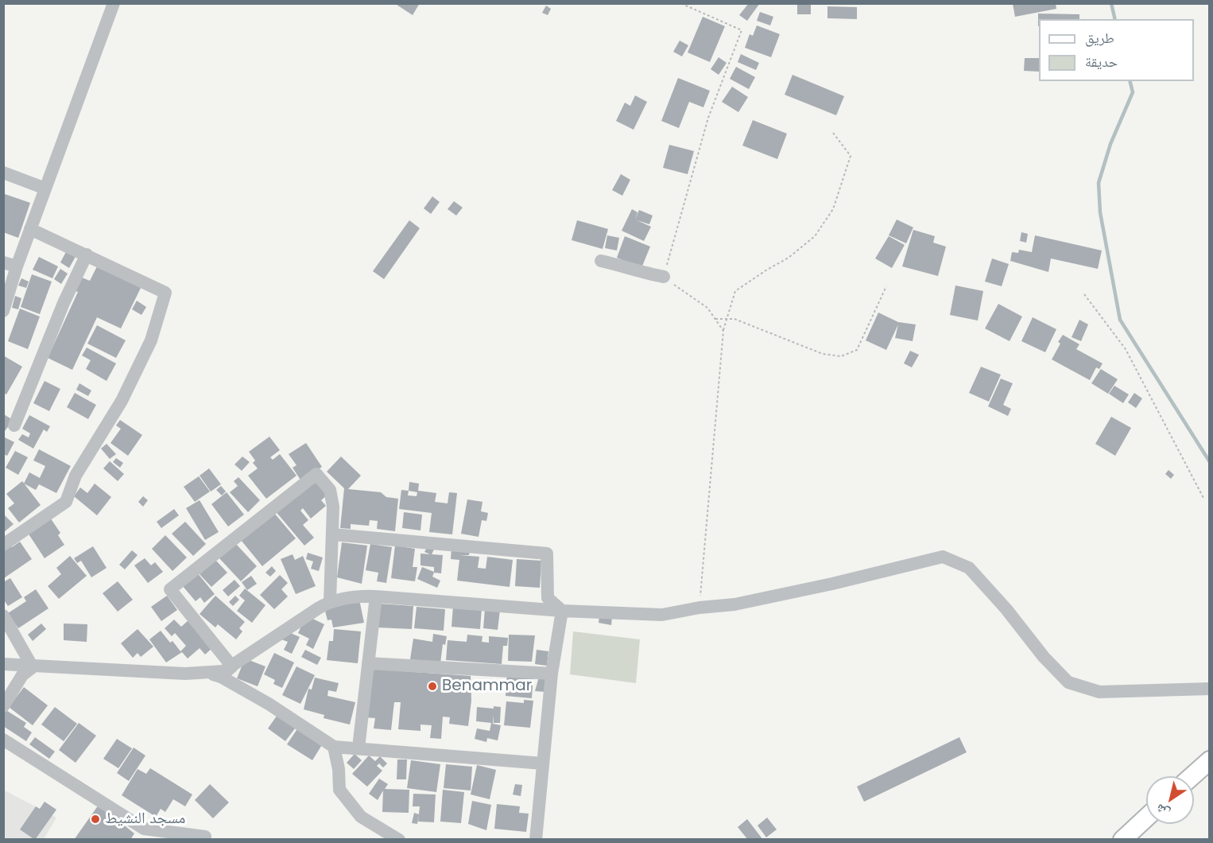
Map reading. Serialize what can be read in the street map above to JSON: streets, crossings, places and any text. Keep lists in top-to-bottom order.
{
  "places": ["Benammar", "مسجد النشيط"],
  "legend": ["طريق", "حديقة"],
  "north": "bottom left"
}
